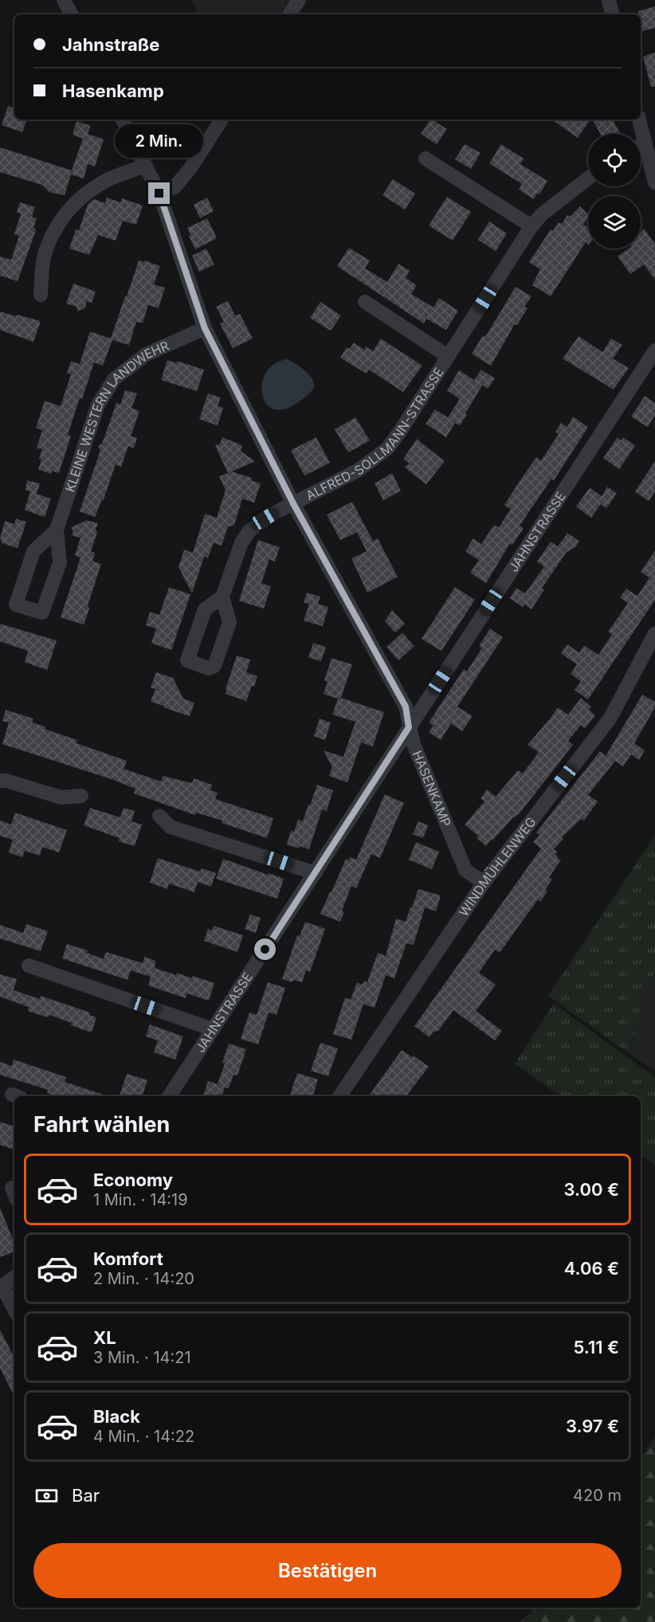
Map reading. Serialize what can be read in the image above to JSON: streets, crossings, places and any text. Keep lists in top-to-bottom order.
{
  "streets": {
    "street": [
      "KLEINE WESTERN LANDWEHR",
      "ALFRED-SOLLMANN-STRASSE",
      "JAHNSTRASSE",
      "HASENKAMP",
      "WINDMÜHLENWEG"
    ]
  },
  "crossings": [
    ["KLEINE WESTERN LANDWEHR", "HASENKAMP"],
    ["ALFRED-SOLLMANN-STRASSE", "HASENKAMP"],
    ["JAHNSTRASSE", "HASENKAMP"],
    ["HASENKAMP", "WINDMÜHLENWEG"]
  ],
  "page": {
    "banner": ["Jahnstraße", "Hasenkamp"],
    "bubble": "2 Min.",
    "heading": "Fahrt wählen",
    "list": [
      {
        "name": "Economy",
        "note": "1 Min. · 14:19",
        "value": "3.00 €"
      },
      {
        "name": "Komfort",
        "note": "2 Min. · 14:20",
        "value": "4.06 €"
      },
      {
        "name": "XL",
        "note": "3 Min. · 14:21",
        "value": "5.11 €"
      },
      {
        "name": "Black",
        "note": "4 Min. · 14:22",
        "value": "3.97 €"
      }
    ],
    "pay": ["Bar", "420 m"],
    "buttons": "Bestätigen"
  }
}
